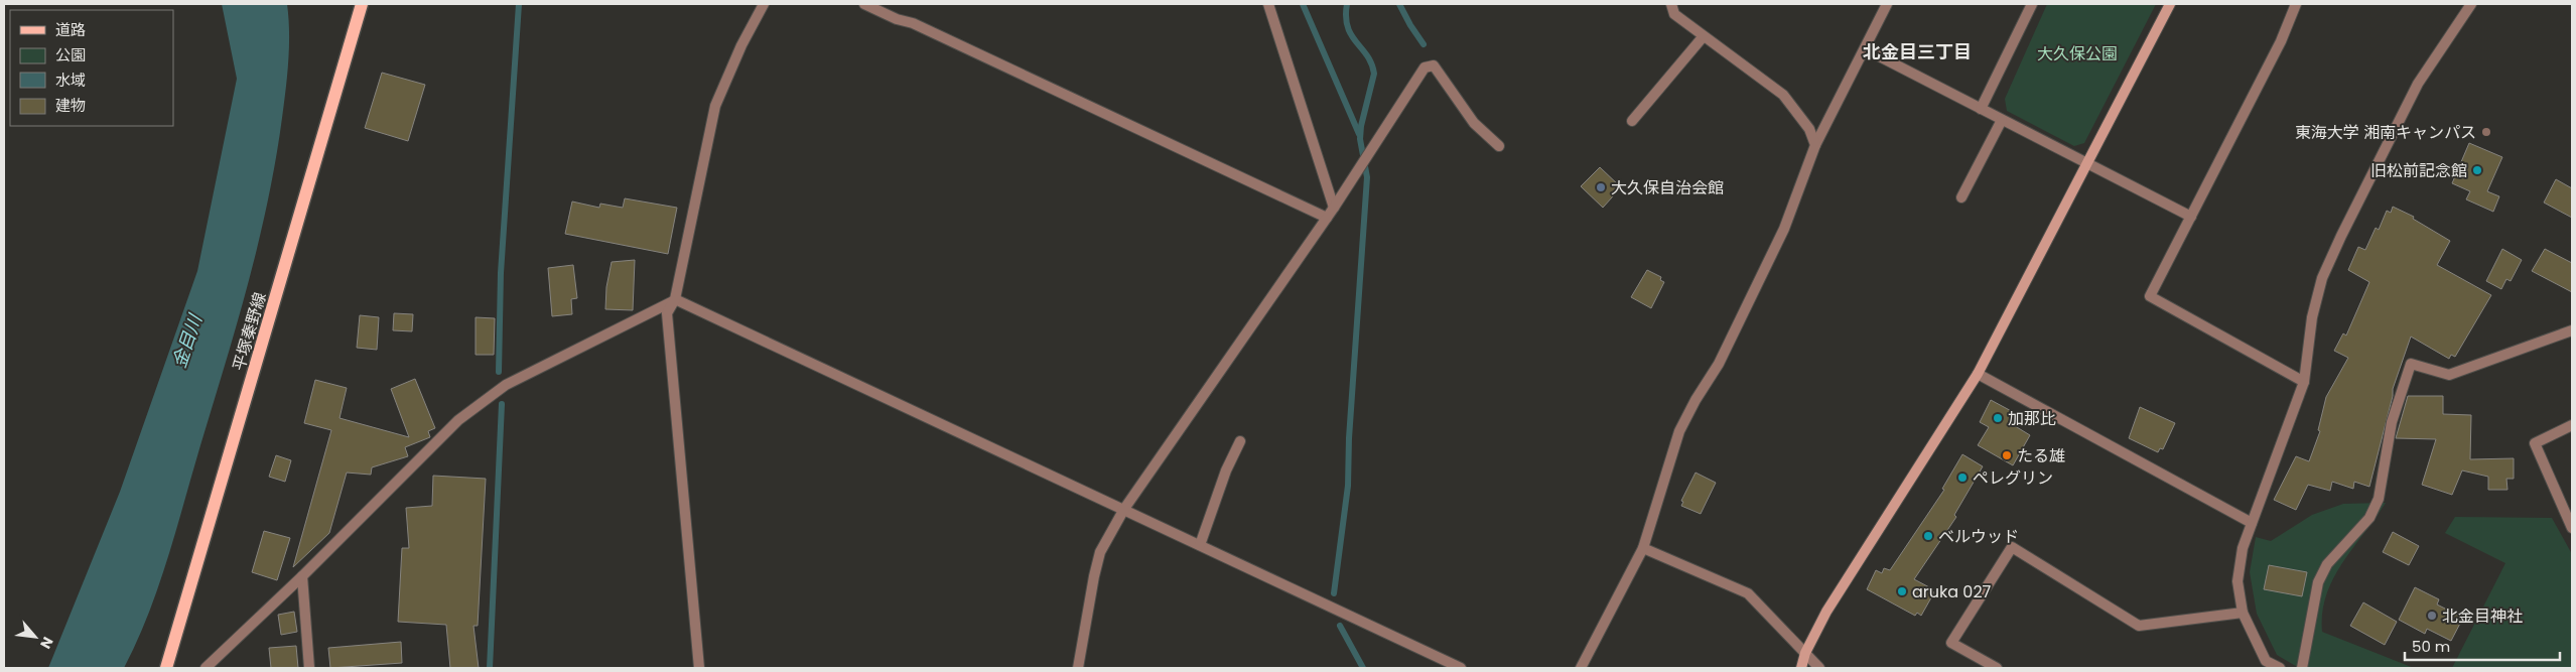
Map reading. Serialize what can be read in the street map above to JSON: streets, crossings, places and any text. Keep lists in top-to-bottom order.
{
  "streets": {
    "main road": ["平塚秦野線"]
  },
  "districts": ["北金目三丁目"],
  "water": ["金目川"],
  "parks": ["大久保公園"],
  "places": [
    "東海大学 湘南キャンパス",
    "旧松前記念館",
    "大久保自治会館",
    "加那比",
    "たる雄",
    "ペレグリン",
    "ベルウッド",
    "aruka 027",
    "北金目神社"
  ],
  "legend": [
    "道路",
    "公園",
    "水域",
    "建物"
  ],
  "scale_bar": "50 m",
  "north": "bottom right"
}
